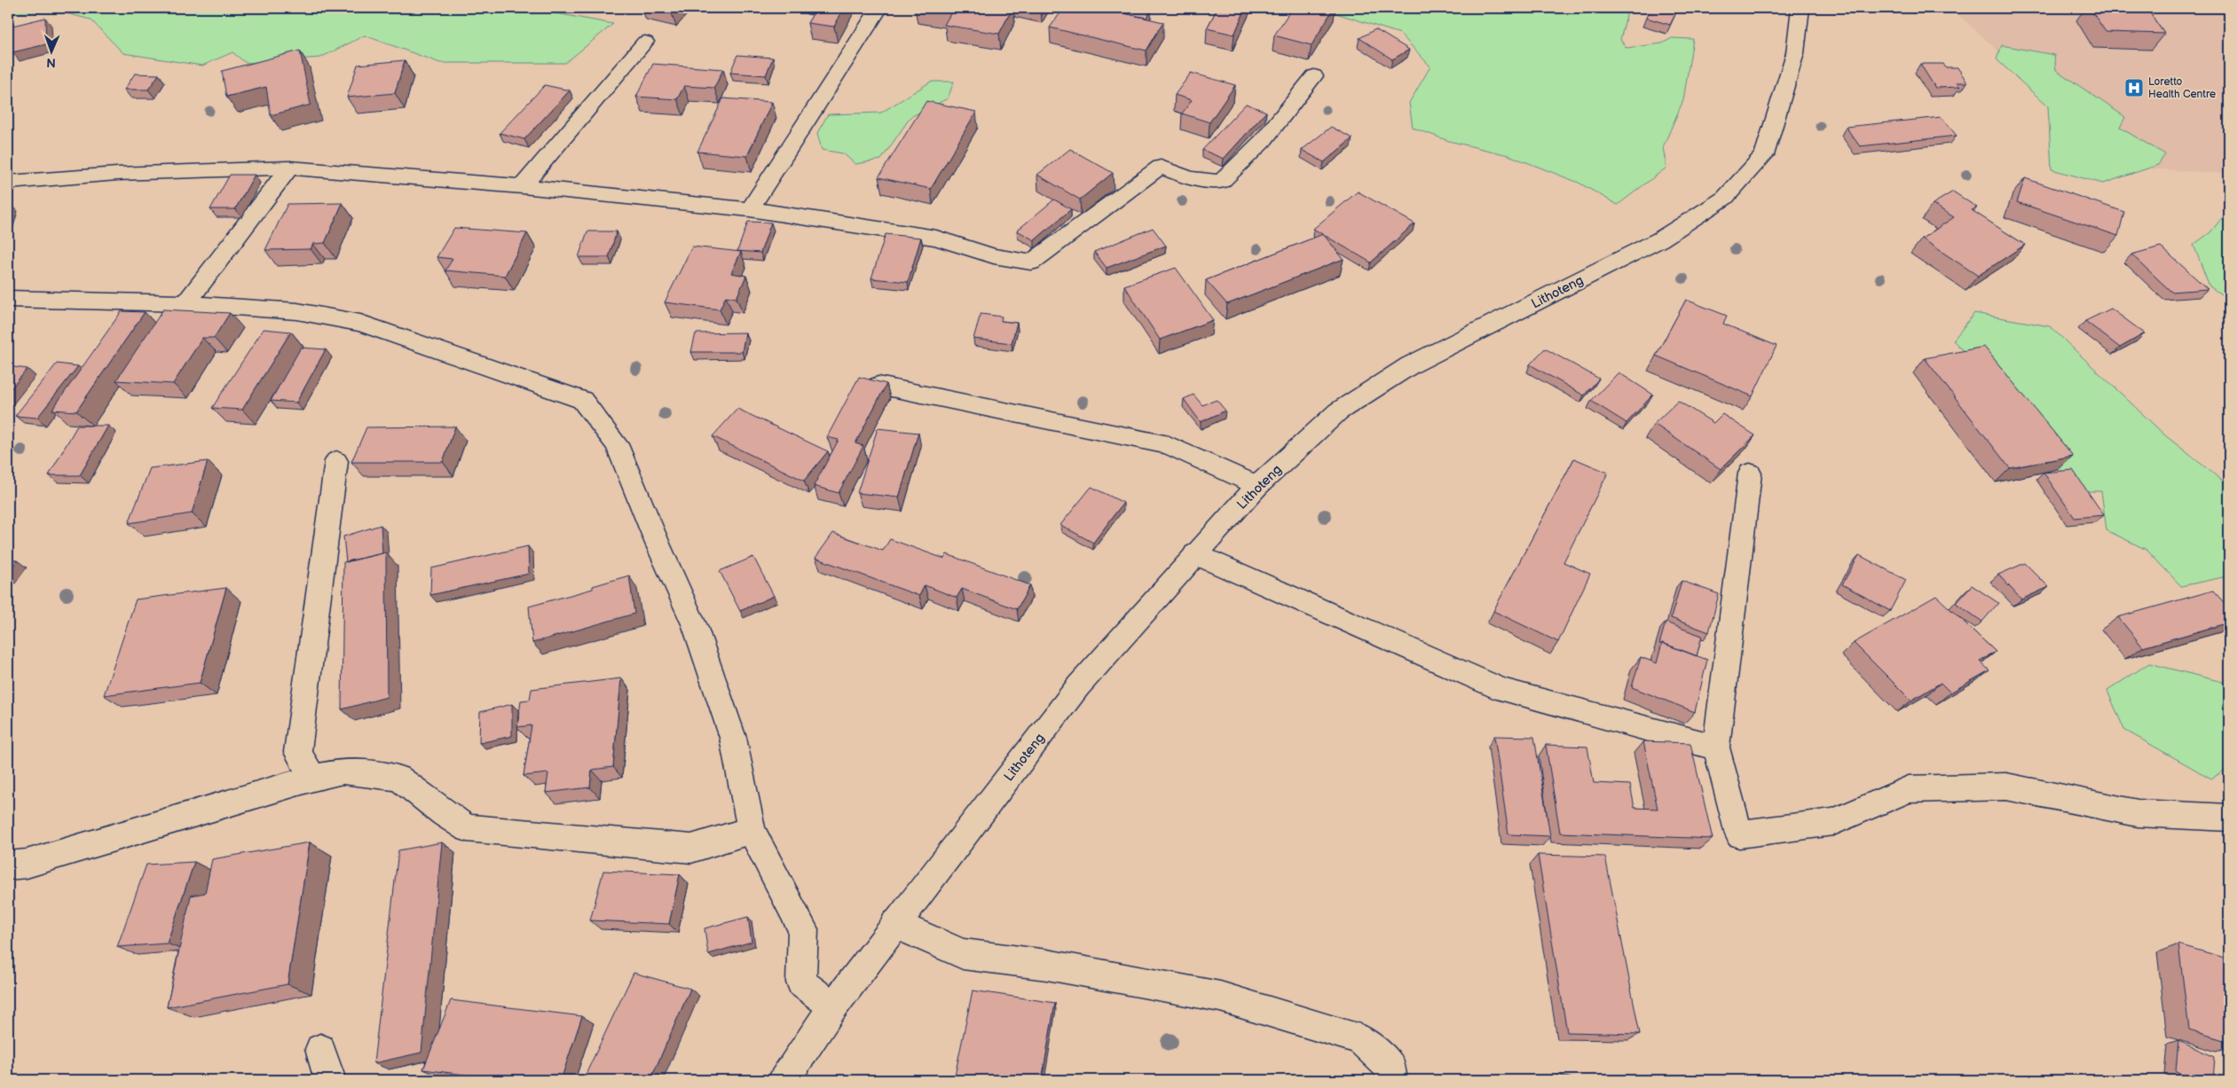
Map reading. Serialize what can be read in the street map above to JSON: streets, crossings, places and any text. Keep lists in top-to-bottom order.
{
  "streets": {
    "street": ["Lithoteng"]
  },
  "places": {
    "hospital": ["Loretto Health Centre"]
  },
  "north": "bottom"
}
